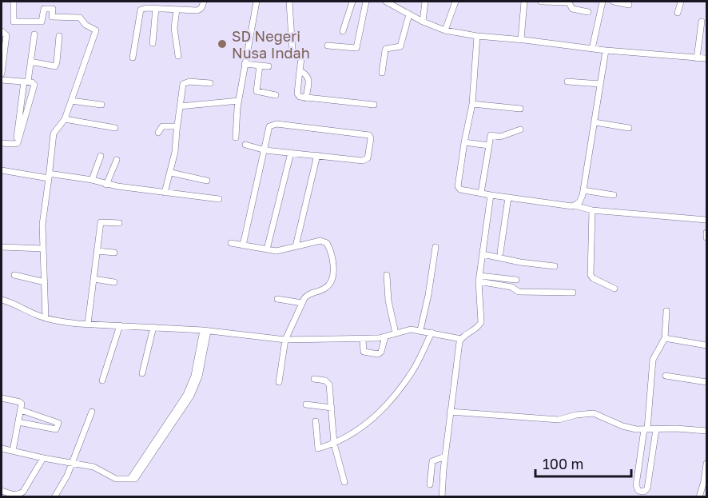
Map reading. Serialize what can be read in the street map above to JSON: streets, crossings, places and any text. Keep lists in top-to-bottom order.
{
  "places": ["SD Negeri Nusa Indah"],
  "scale_bar": "100 m"
}
